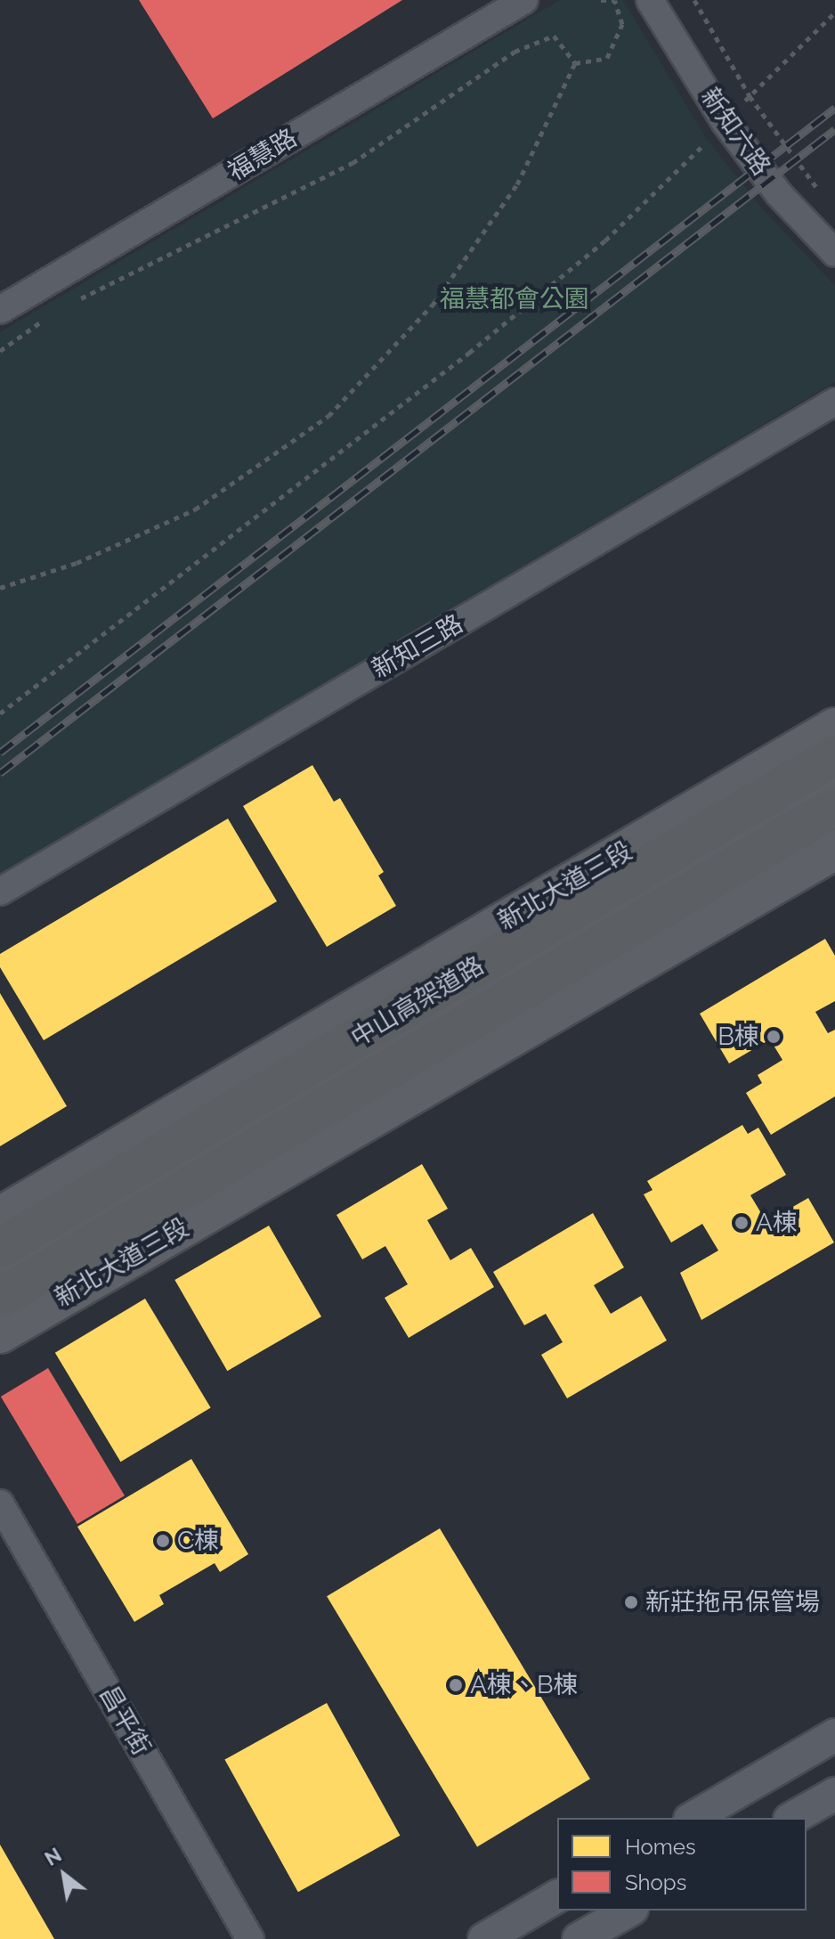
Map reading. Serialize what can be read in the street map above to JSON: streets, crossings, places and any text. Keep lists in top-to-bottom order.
{
  "streets": {
    "highway": ["中山高架道路"],
    "main road": ["新北大道三段"],
    "street": [
      "新知六路",
      "福慧路",
      "新知三路",
      "昌平街"
    ]
  },
  "parks": ["福慧都會公園"],
  "places": [
    "B棟",
    "A棟",
    "C棟",
    "新莊拖吊保管場",
    "A棟、B棟"
  ],
  "legend": ["Homes", "Shops"],
  "north": "top left"
}
